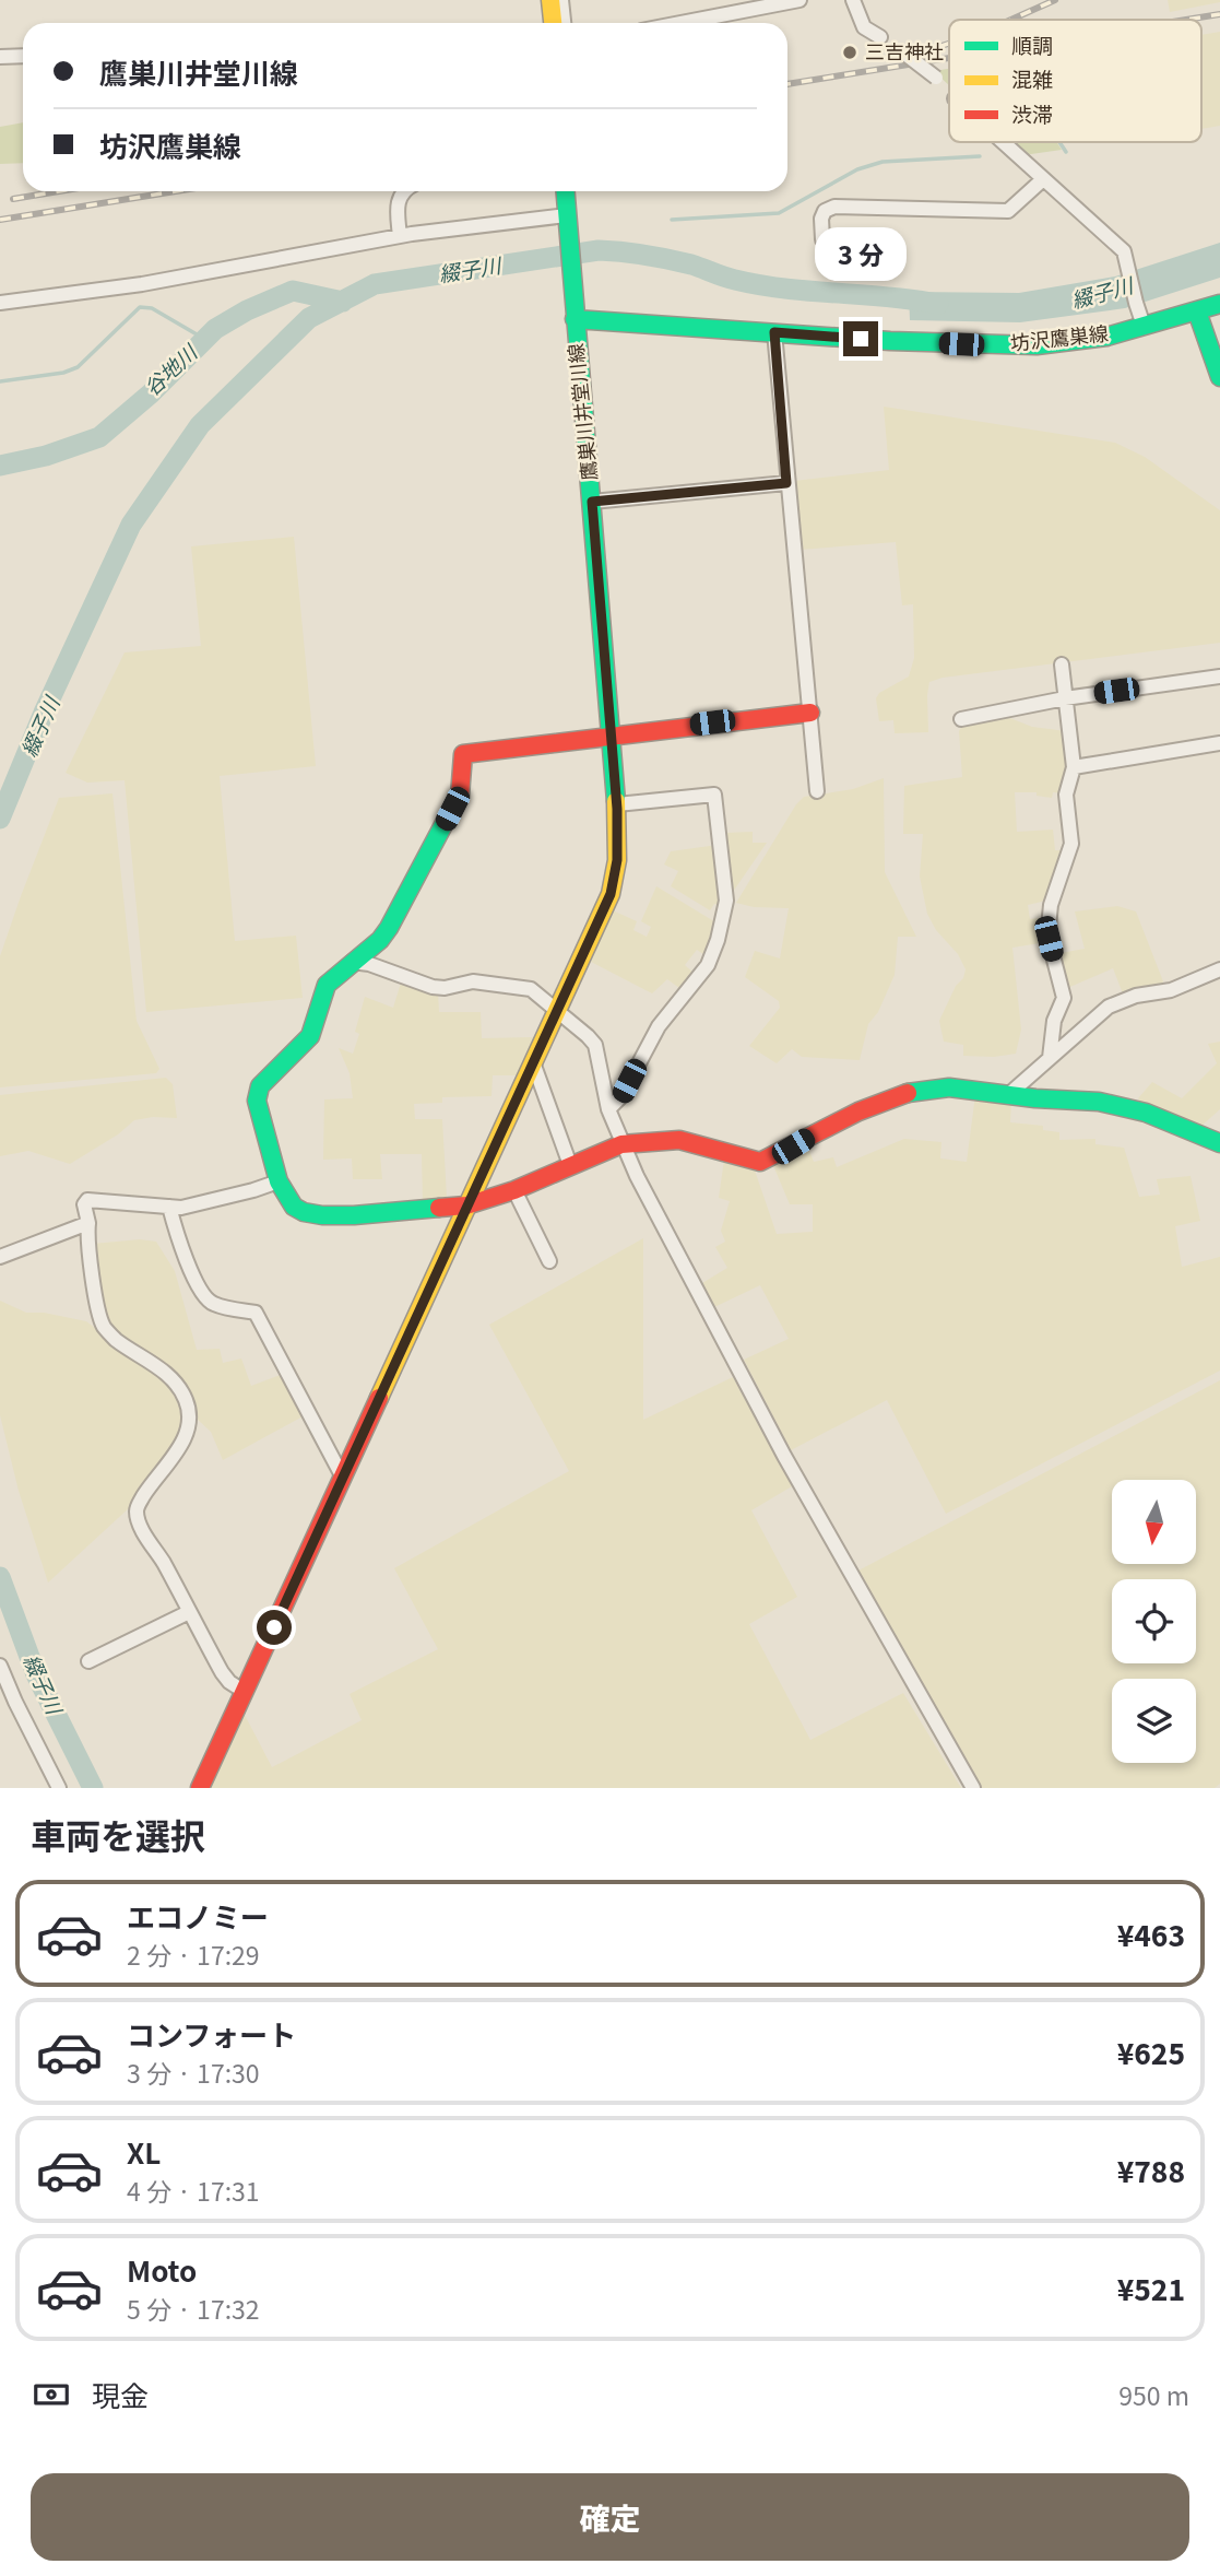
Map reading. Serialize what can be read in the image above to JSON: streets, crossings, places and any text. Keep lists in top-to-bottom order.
{
  "streets": {
    "main road": ["坊沢鷹巣線", "鷹巣川井堂川線"]
  },
  "crossings": [
    ["坊沢鷹巣線", "鷹巣川井堂川線"]
  ],
  "water": ["綴子川", "谷地川"],
  "places": ["三吉神社"],
  "legend": ["順調", "混雑", "渋滞"],
  "north": "bottom",
  "page": {
    "banner": ["鷹巣川井堂川線", "坊沢鷹巣線"],
    "bubble": "3 分",
    "heading": "車両を選択",
    "list": [
      {
        "name": "エコノミー",
        "note": "2 分 · 17:29",
        "value": "¥463"
      },
      {
        "name": "コンフォート",
        "note": "3 分 · 17:30",
        "value": "¥625"
      },
      {
        "name": "XL",
        "note": "4 分 · 17:31",
        "value": "¥788"
      },
      {
        "name": "Moto",
        "note": "5 分 · 17:32",
        "value": "¥521"
      }
    ],
    "pay": ["現金", "950 m"],
    "buttons": "確定"
  }
}
